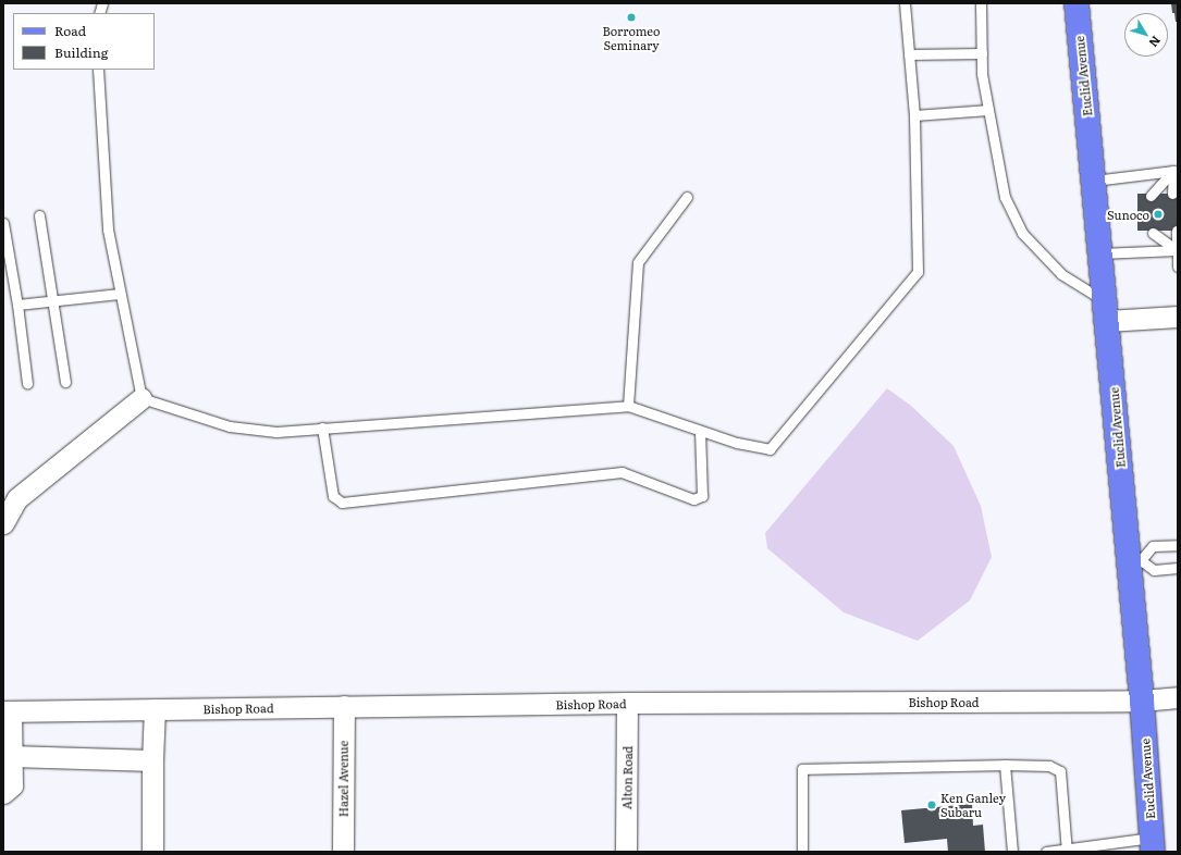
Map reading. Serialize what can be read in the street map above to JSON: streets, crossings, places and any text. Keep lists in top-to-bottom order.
{
  "streets": {
    "main road": ["Euclid Avenue"],
    "street": ["Bishop Road", "Alton Road", "Hazel Avenue"]
  },
  "crossings": [
    ["Euclid Avenue", "Bishop Road"],
    ["Bishop Road", "Alton Road"],
    ["Bishop Road", "Hazel Avenue"]
  ],
  "places": ["Borromeo Seminary", "Sunoco", "Ken Ganley Subaru"],
  "legend": ["Road", "Building"],
  "north": "bottom right"
}
